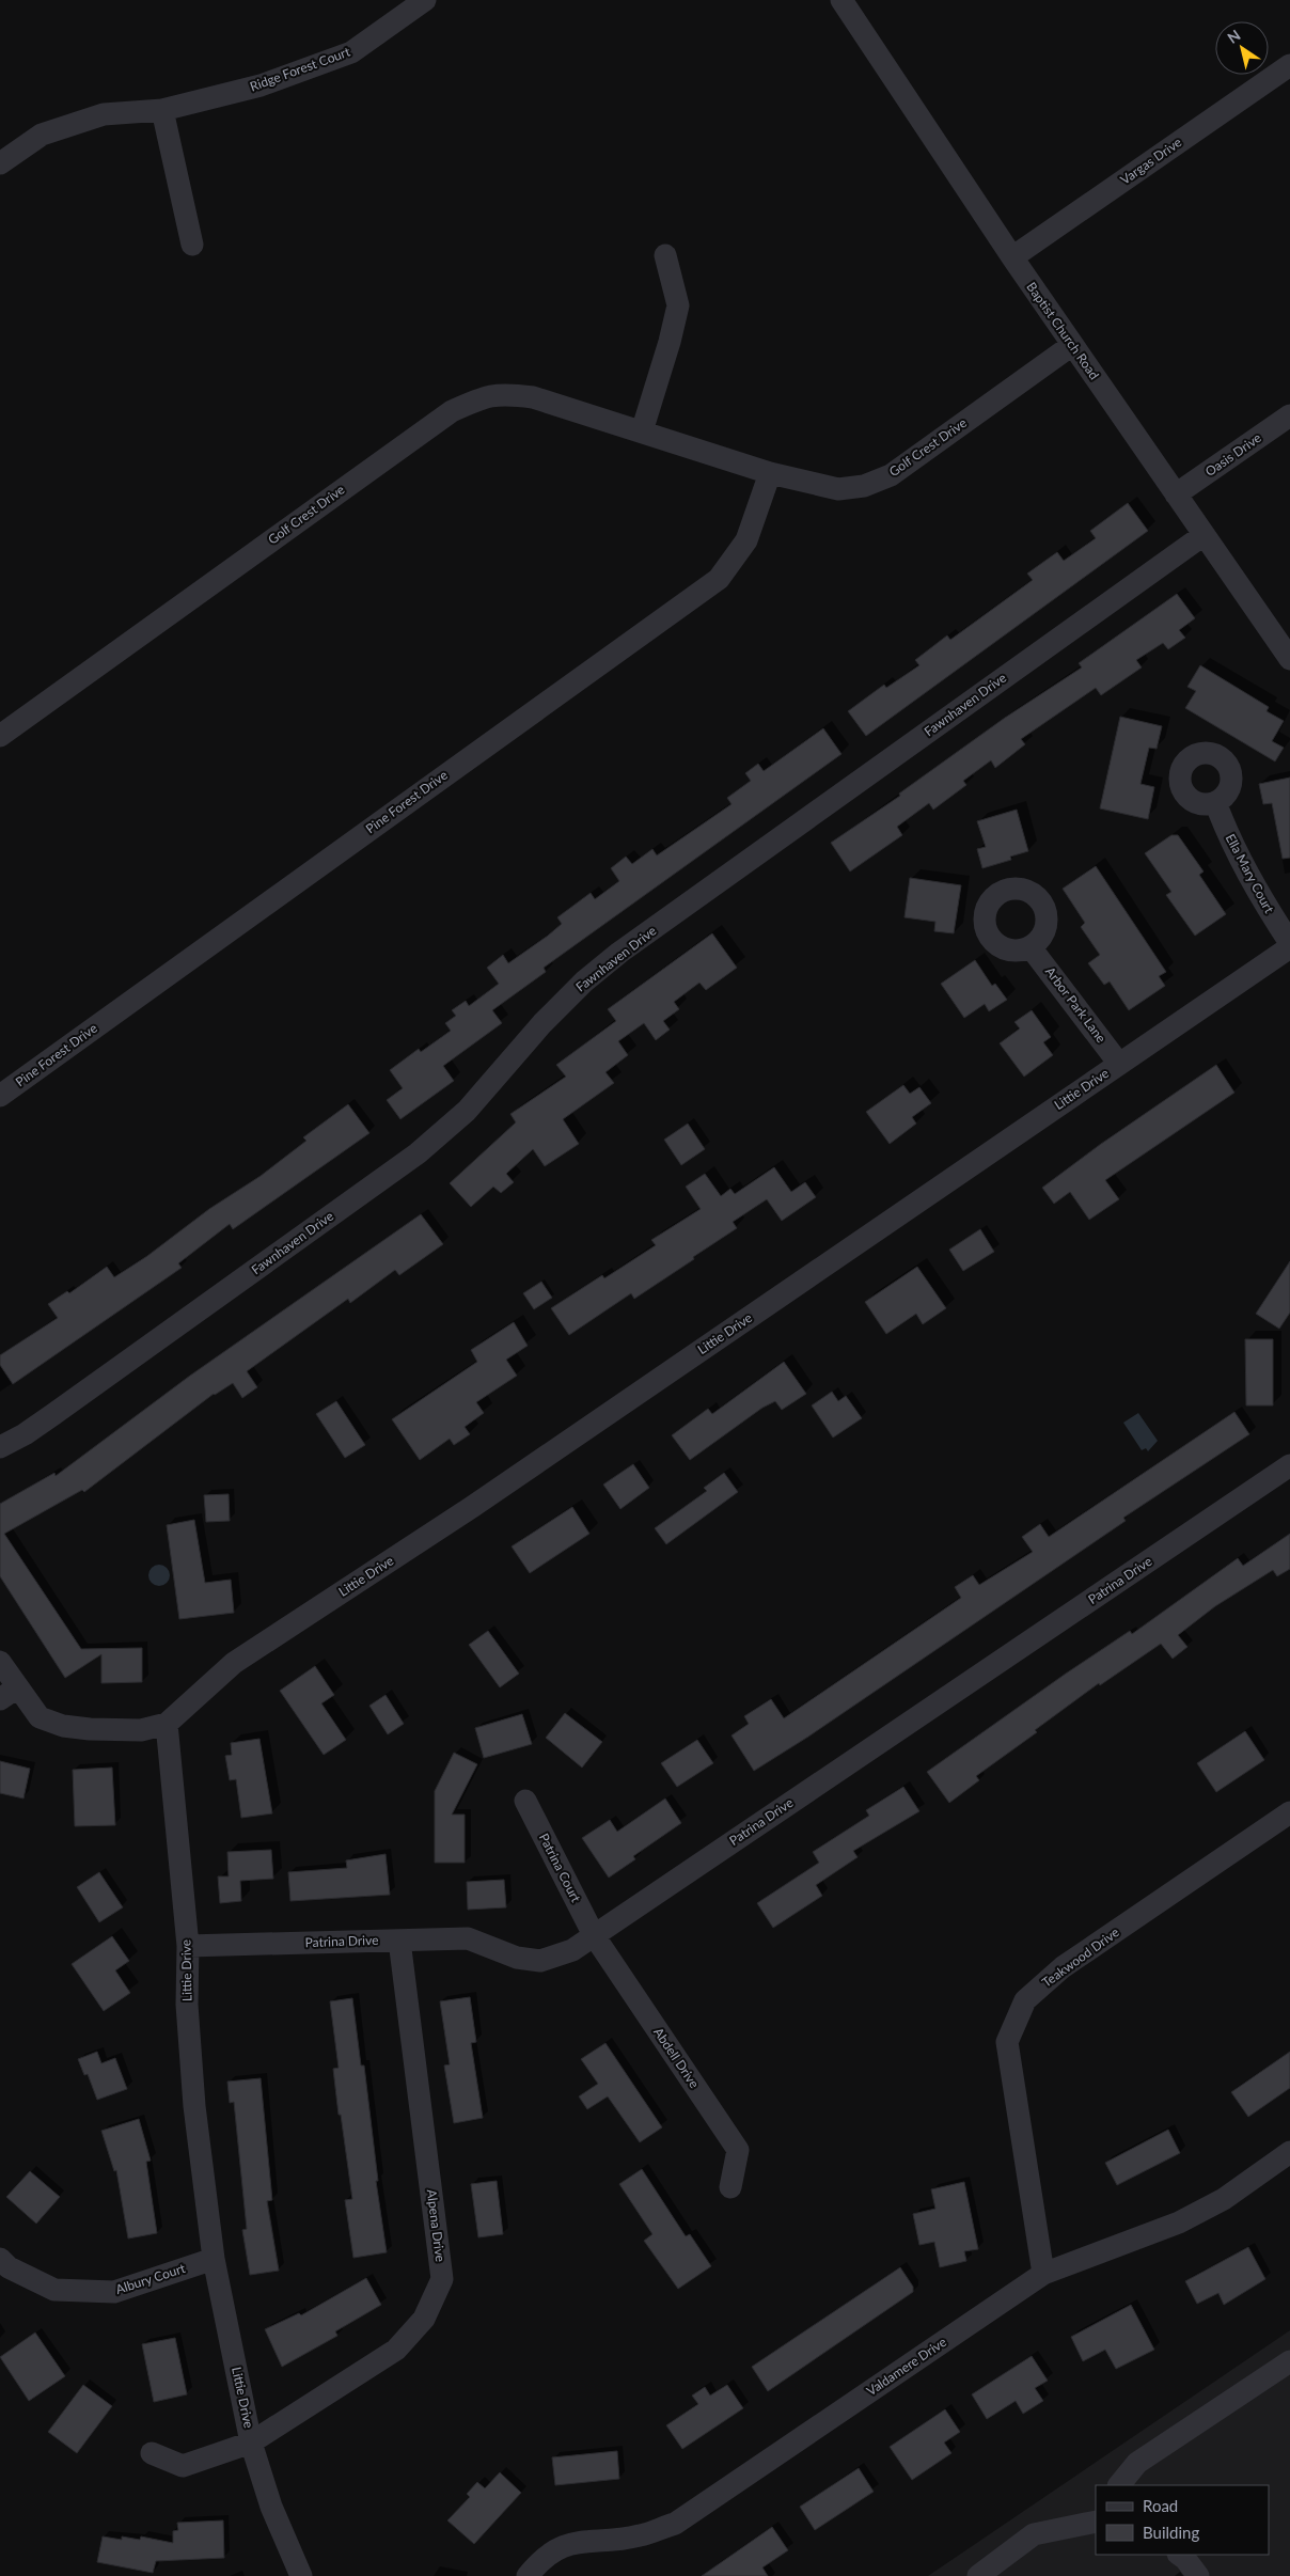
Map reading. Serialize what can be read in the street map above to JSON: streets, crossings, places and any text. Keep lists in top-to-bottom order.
{
  "streets": {
    "street": [
      "Ridge Forest Court",
      "Vargas Drive",
      "Baptist Church Road",
      "Golf Crest Drive",
      "Oasis Drive",
      "Fawnhaven Drive",
      "Pine Forest Drive",
      "Ella Mary Court",
      "Arbor Park Lane",
      "Littie Drive",
      "Patrina Drive",
      "Patrina Court",
      "Teakwood Drive",
      "Abdell Drive",
      "Alpena Drive",
      "Albury Court",
      "Valdamere Drive"
    ]
  },
  "crossings": [
    ["Vargas Drive", "Baptist Church Road"],
    ["Baptist Church Road", "Golf Crest Drive"],
    ["Baptist Church Road", "Oasis Drive"],
    ["Baptist Church Road", "Fawnhaven Drive"],
    ["Golf Crest Drive", "Pine Forest Drive"],
    ["Arbor Park Lane", "Littie Drive"],
    ["Littie Drive", "Patrina Drive"],
    ["Littie Drive", "Alpena Drive"],
    ["Littie Drive", "Albury Court"],
    ["Patrina Drive", "Patrina Court"],
    ["Patrina Drive", "Abdell Drive"],
    ["Patrina Drive", "Alpena Drive"],
    ["Patrina Court", "Abdell Drive"],
    ["Teakwood Drive", "Valdamere Drive"]
  ],
  "legend": ["Road", "Building"],
  "north": "top left"
}
